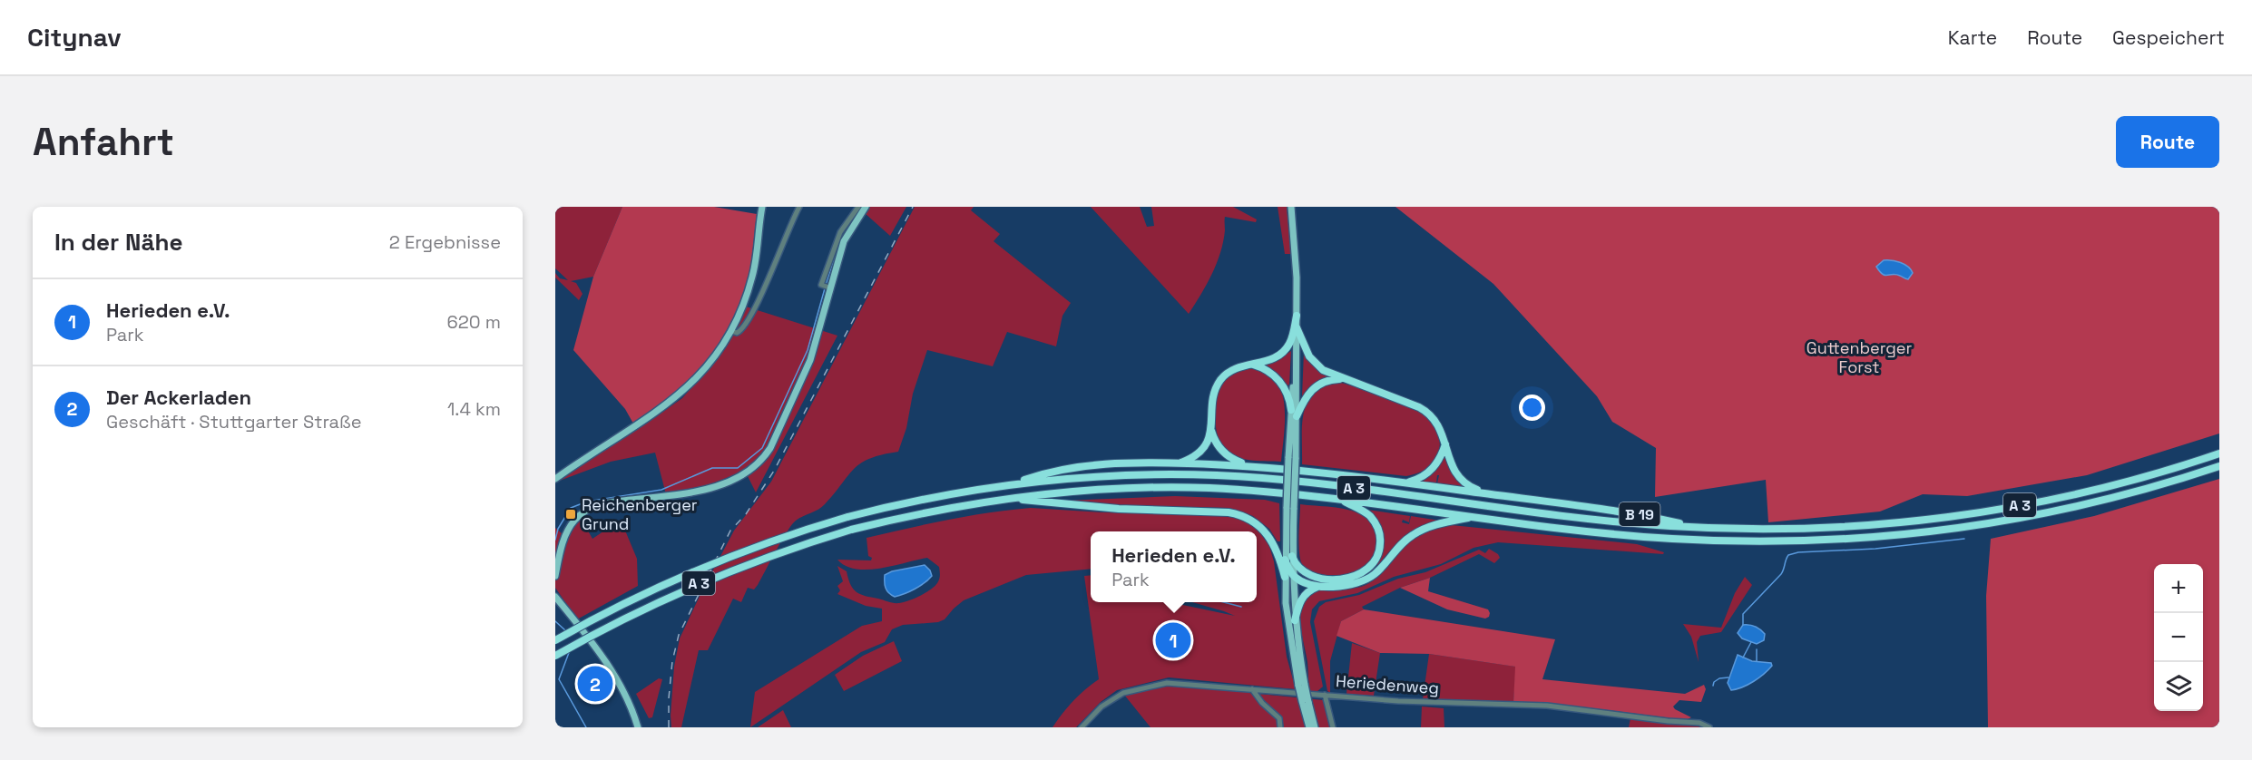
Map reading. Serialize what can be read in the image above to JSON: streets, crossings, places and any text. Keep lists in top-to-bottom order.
{
  "streets": {
    "highway": ["A 3", "B 19"],
    "street": ["Heriedenweg"]
  },
  "crossings": [
    ["A 3", "B 19"]
  ],
  "parks": ["Guttenberger Forst"],
  "places": {
    "transit": ["Reichenberger Grund"]
  },
  "page": {
    "header": "Citynav",
    "nav": ["Karte", "Route", "Gespeichert"],
    "buttons": "Route",
    "title": "Anfahrt",
    "heading": ["In der Nähe", "2 Ergebnisse"],
    "list": [
      {
        "mark": "1",
        "name": "Herieden e.V.",
        "note": "Park",
        "value": "620 m"
      },
      {
        "mark": "2",
        "name": "Der Ackerladen",
        "note": "Geschäft · Stuttgarter Straße",
        "value": "1.4 km"
      }
    ],
    "popup": ["Herieden e.V.", "Park"],
    "map_buttons": ["+", "−"],
    "pins": ["1", "2"]
  }
}
